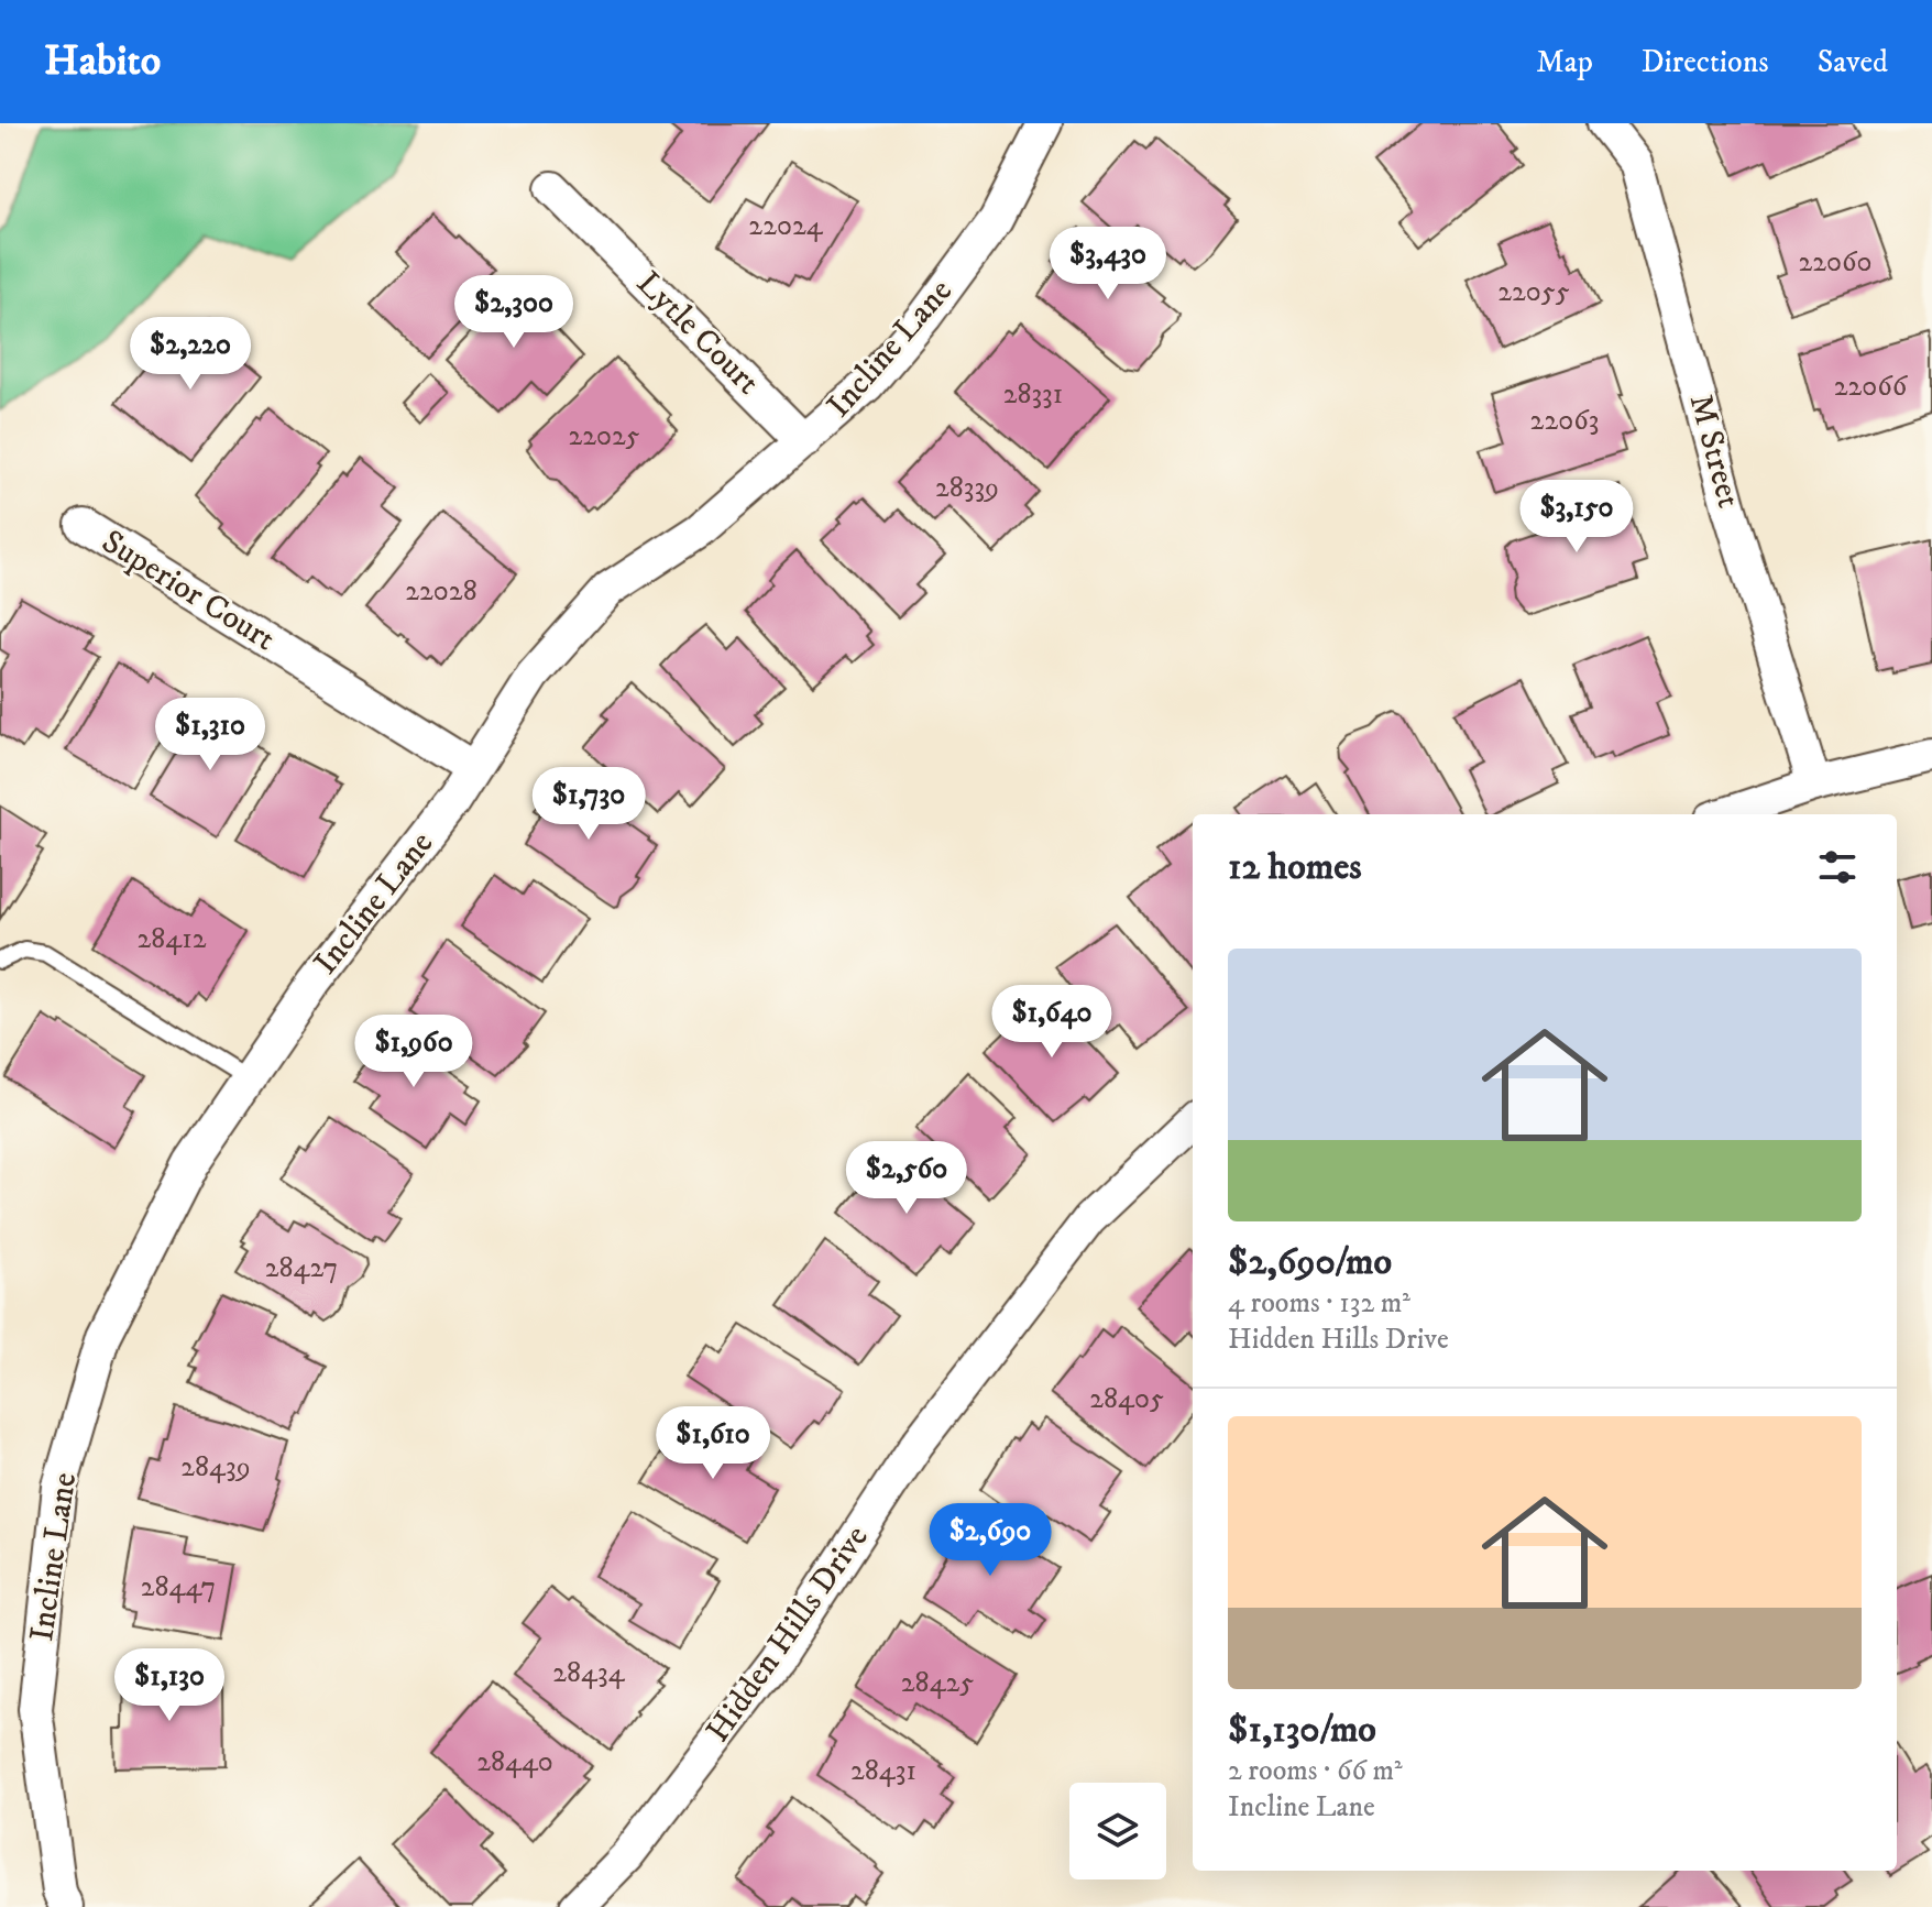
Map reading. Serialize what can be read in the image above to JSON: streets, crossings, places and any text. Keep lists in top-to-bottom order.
{
  "streets": {
    "street": [
      "Lytle Court",
      "Incline Lane",
      "M Street",
      "Superior Court",
      "Hidden Hills Drive"
    ]
  },
  "crossings": [
    ["Lytle Court", "Incline Lane"],
    ["Incline Lane", "Superior Court"]
  ],
  "house_numbers": [
    "22024",
    "22060",
    "22055",
    "22066",
    "28331",
    "22063",
    "22025",
    "28339",
    "22028",
    "28412",
    "28427",
    "28405",
    "28439",
    "28447",
    "28434",
    "28425",
    "28440",
    "28431"
  ],
  "page": {
    "header": "Habito",
    "nav": ["Map", "Directions", "Saved"],
    "price": [
      "$3,430",
      "$2,300",
      "$2,220",
      "$3,150",
      "$1,310",
      "$1,730",
      "$1,640",
      "$1,960",
      "$2,560",
      "$1,610",
      "$2,690",
      "$1,130"
    ],
    "heading": "12 homes",
    "list": [
      {
        "name": "$2,690/mo",
        "note": "4 rooms · 132 m² · Hidden Hills Drive"
      },
      {
        "name": "$1,130/mo",
        "note": "2 rooms · 66 m² · Incline Lane"
      }
    ]
  }
}
